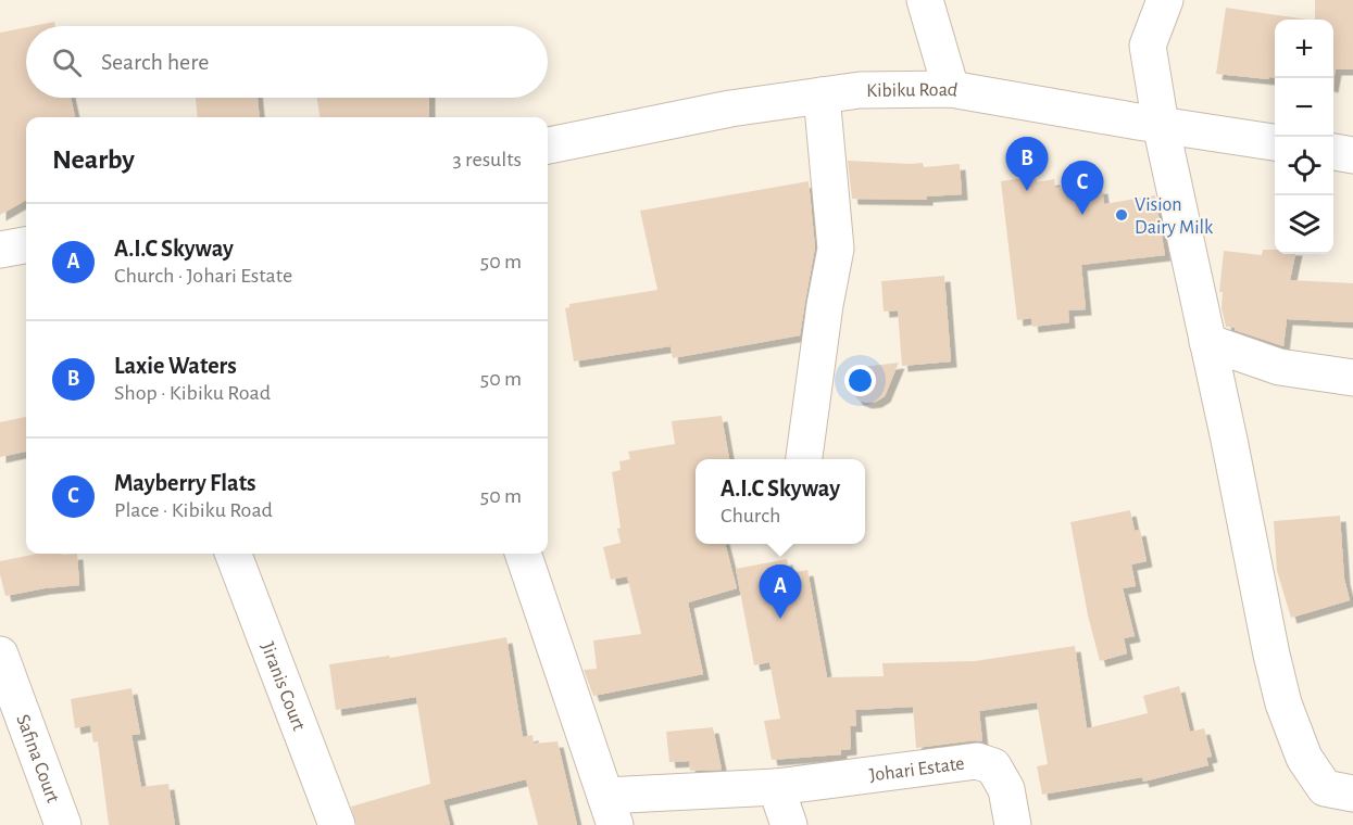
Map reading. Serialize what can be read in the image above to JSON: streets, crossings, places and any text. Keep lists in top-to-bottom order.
{
  "streets": {
    "street": [
      "Kibiku Road",
      "Jiranis Court",
      "Safina Court",
      "Johari Estate"
    ]
  },
  "places": ["Vision Dairy Milk"],
  "page": {
    "map_buttons": ["+", "−"],
    "search": "Search here",
    "heading": ["Nearby", "3 results"],
    "pins": ["B", "C", "A"],
    "list": [
      {
        "mark": "A",
        "name": "A.I.C Skyway",
        "note": "Church · Johari Estate",
        "value": "50 m"
      },
      {
        "mark": "B",
        "name": "Laxie Waters",
        "note": "Shop · Kibiku Road",
        "value": "50 m"
      },
      {
        "mark": "C",
        "name": "Mayberry Flats",
        "note": "Place · Kibiku Road",
        "value": "50 m"
      }
    ],
    "popup": ["A.I.C Skyway", "Church"]
  }
}
